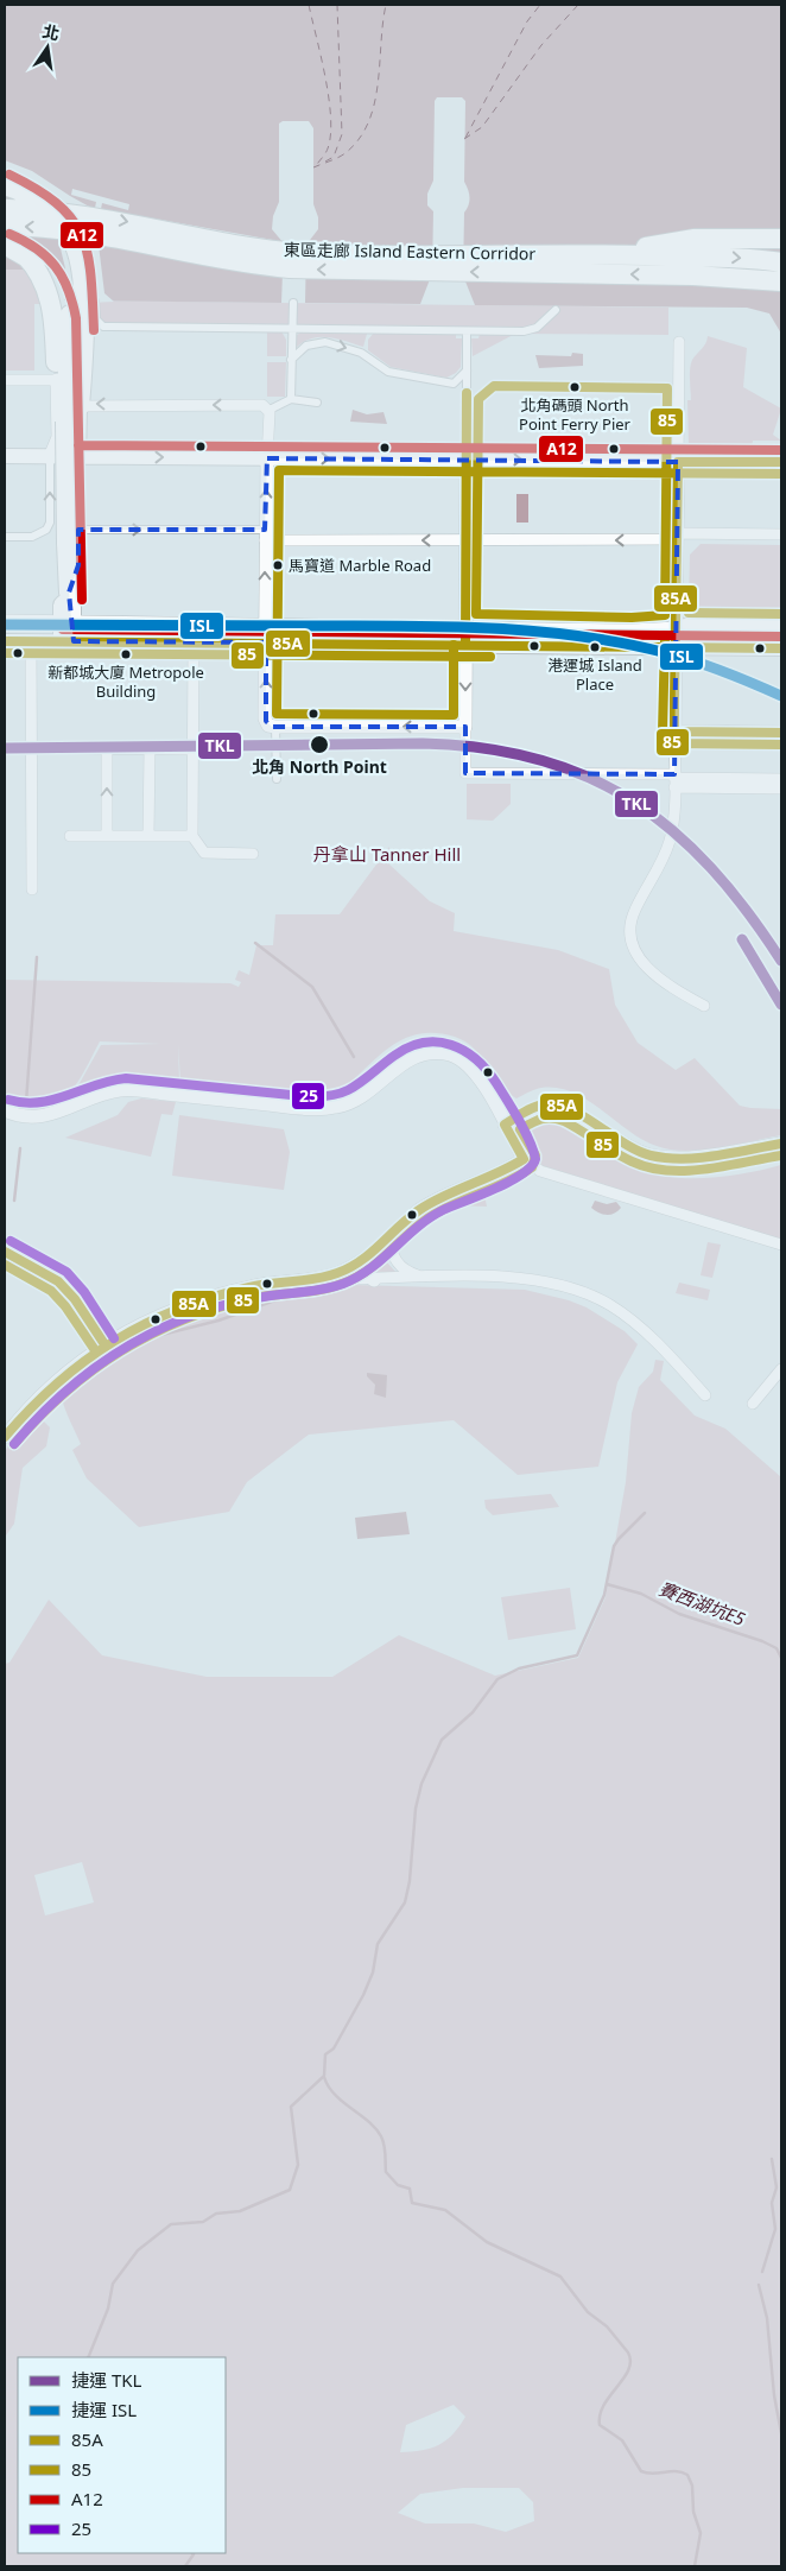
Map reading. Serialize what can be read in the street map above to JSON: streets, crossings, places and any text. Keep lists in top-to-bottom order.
{
  "streets": {
    "highway": ["東區走廊 Island Eastern Corridor"]
  },
  "districts": ["丹拿山 Tanner Hill"],
  "water": ["賽西湖坑E5"],
  "places": [
    "北角碼頭 North Point Ferry Pier",
    "馬寶道 Marble Road",
    "港運城 Island Place",
    "新都城大廈 Metropole Building",
    "北角 North Point"
  ],
  "lines": [
    "transit line A12",
    "transit line 85",
    "transit line 85A",
    "metro line ISL",
    "metro line TKL",
    "transit line 25"
  ],
  "legend": [
    "捷運 TKL",
    "捷運 ISL",
    "85A",
    "85",
    "A12",
    "25"
  ],
  "north": "top"
}
